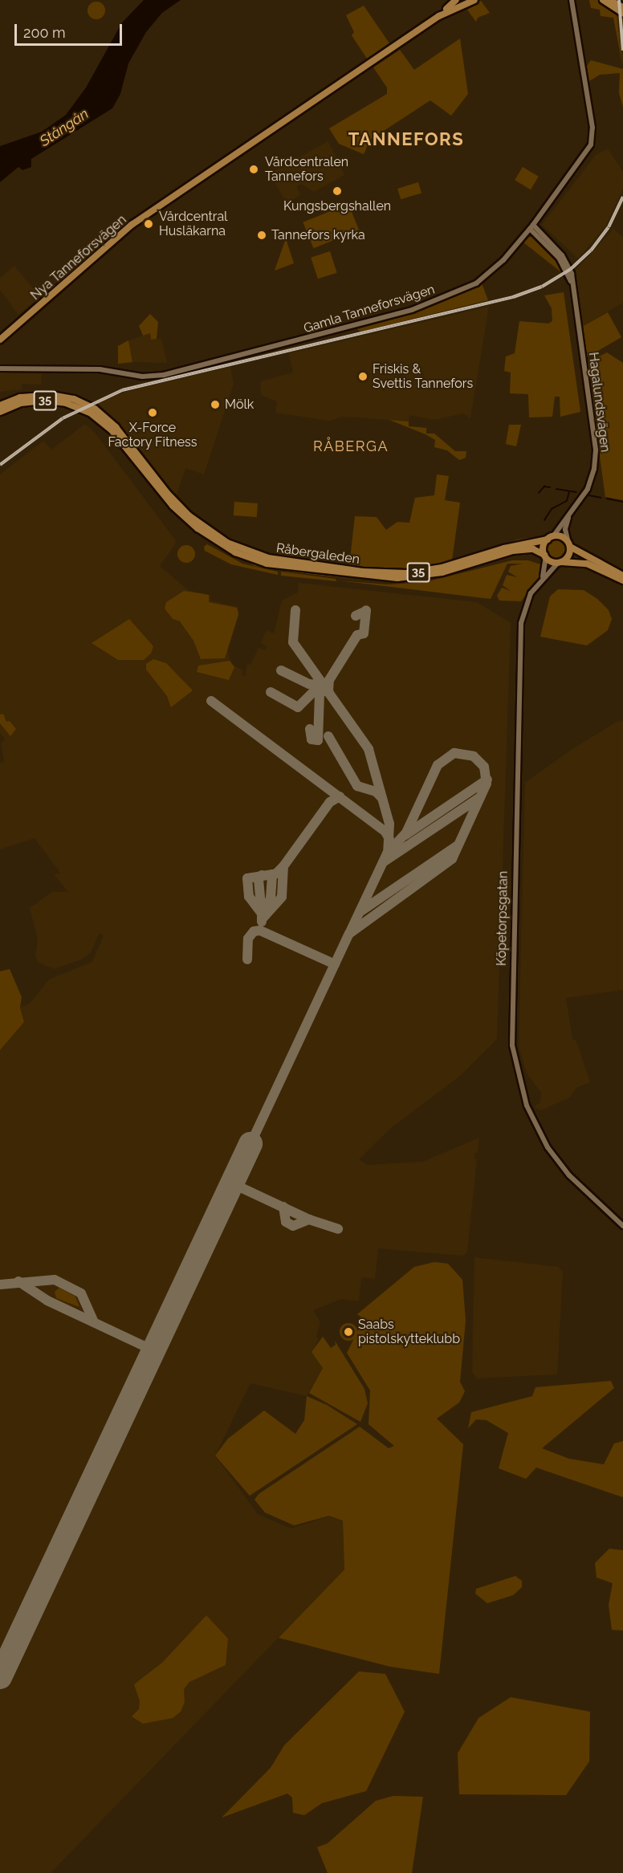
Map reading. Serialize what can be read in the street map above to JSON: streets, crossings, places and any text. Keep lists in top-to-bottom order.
{
  "streets": {
    "main road": ["Nya Tanneforsvägen", "35", "Råbergaleden"],
    "street": ["Gamla Tanneforsvägen", "Hagalundsvägen", "Köpetorpsgatan"]
  },
  "crossings": [
    ["Gamla Tanneforsvägen", "Hagalundsvägen"],
    ["35", "Hagalundsvägen"],
    ["35", "Råbergaleden"],
    ["35", "Köpetorpsgatan"],
    ["Hagalundsvägen", "Råbergaleden"],
    ["Hagalundsvägen", "Köpetorpsgatan"],
    ["Råbergaleden", "Köpetorpsgatan"]
  ],
  "districts": ["TANNEFORS", "RÅBERGA"],
  "water": ["Stångån"],
  "places": [
    "Vårdcentralen Tannefors",
    "Kungsbergshallen",
    "Vårdcentral Husläkarna",
    "Tannefors kyrka",
    "Friskis & Svettis Tannefors",
    "Mölk",
    "X-Force Factory Fitness",
    "Saabs pistolskytteklubb"
  ],
  "scale_bar": "200 m"
}
